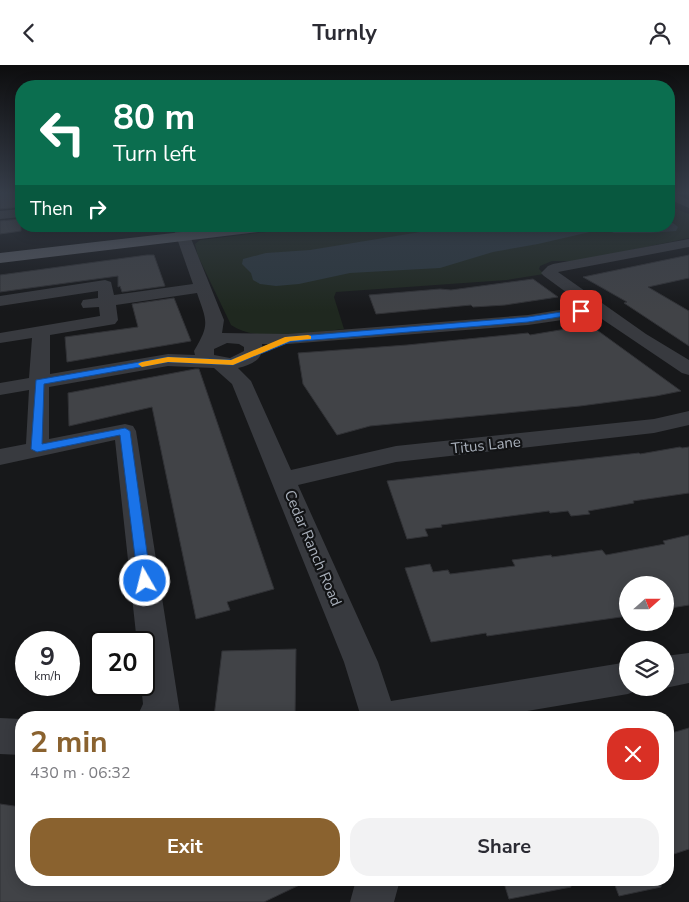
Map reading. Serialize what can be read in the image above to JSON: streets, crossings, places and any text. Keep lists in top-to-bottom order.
{
  "streets": {
    "street": ["Titus Lane", "Cedar Ranch Road"]
  },
  "crossings": [
    ["Titus Lane", "Cedar Ranch Road"]
  ],
  "north": "right",
  "page": {
    "header": "Turnly",
    "turn": ["80 m", "Turn left"],
    "then": "Then",
    "speed": "9 km/h",
    "limit": "20",
    "heading": ["2 min", "430 m · 06:32"],
    "buttons": ["Exit", "Share"]
  }
}
